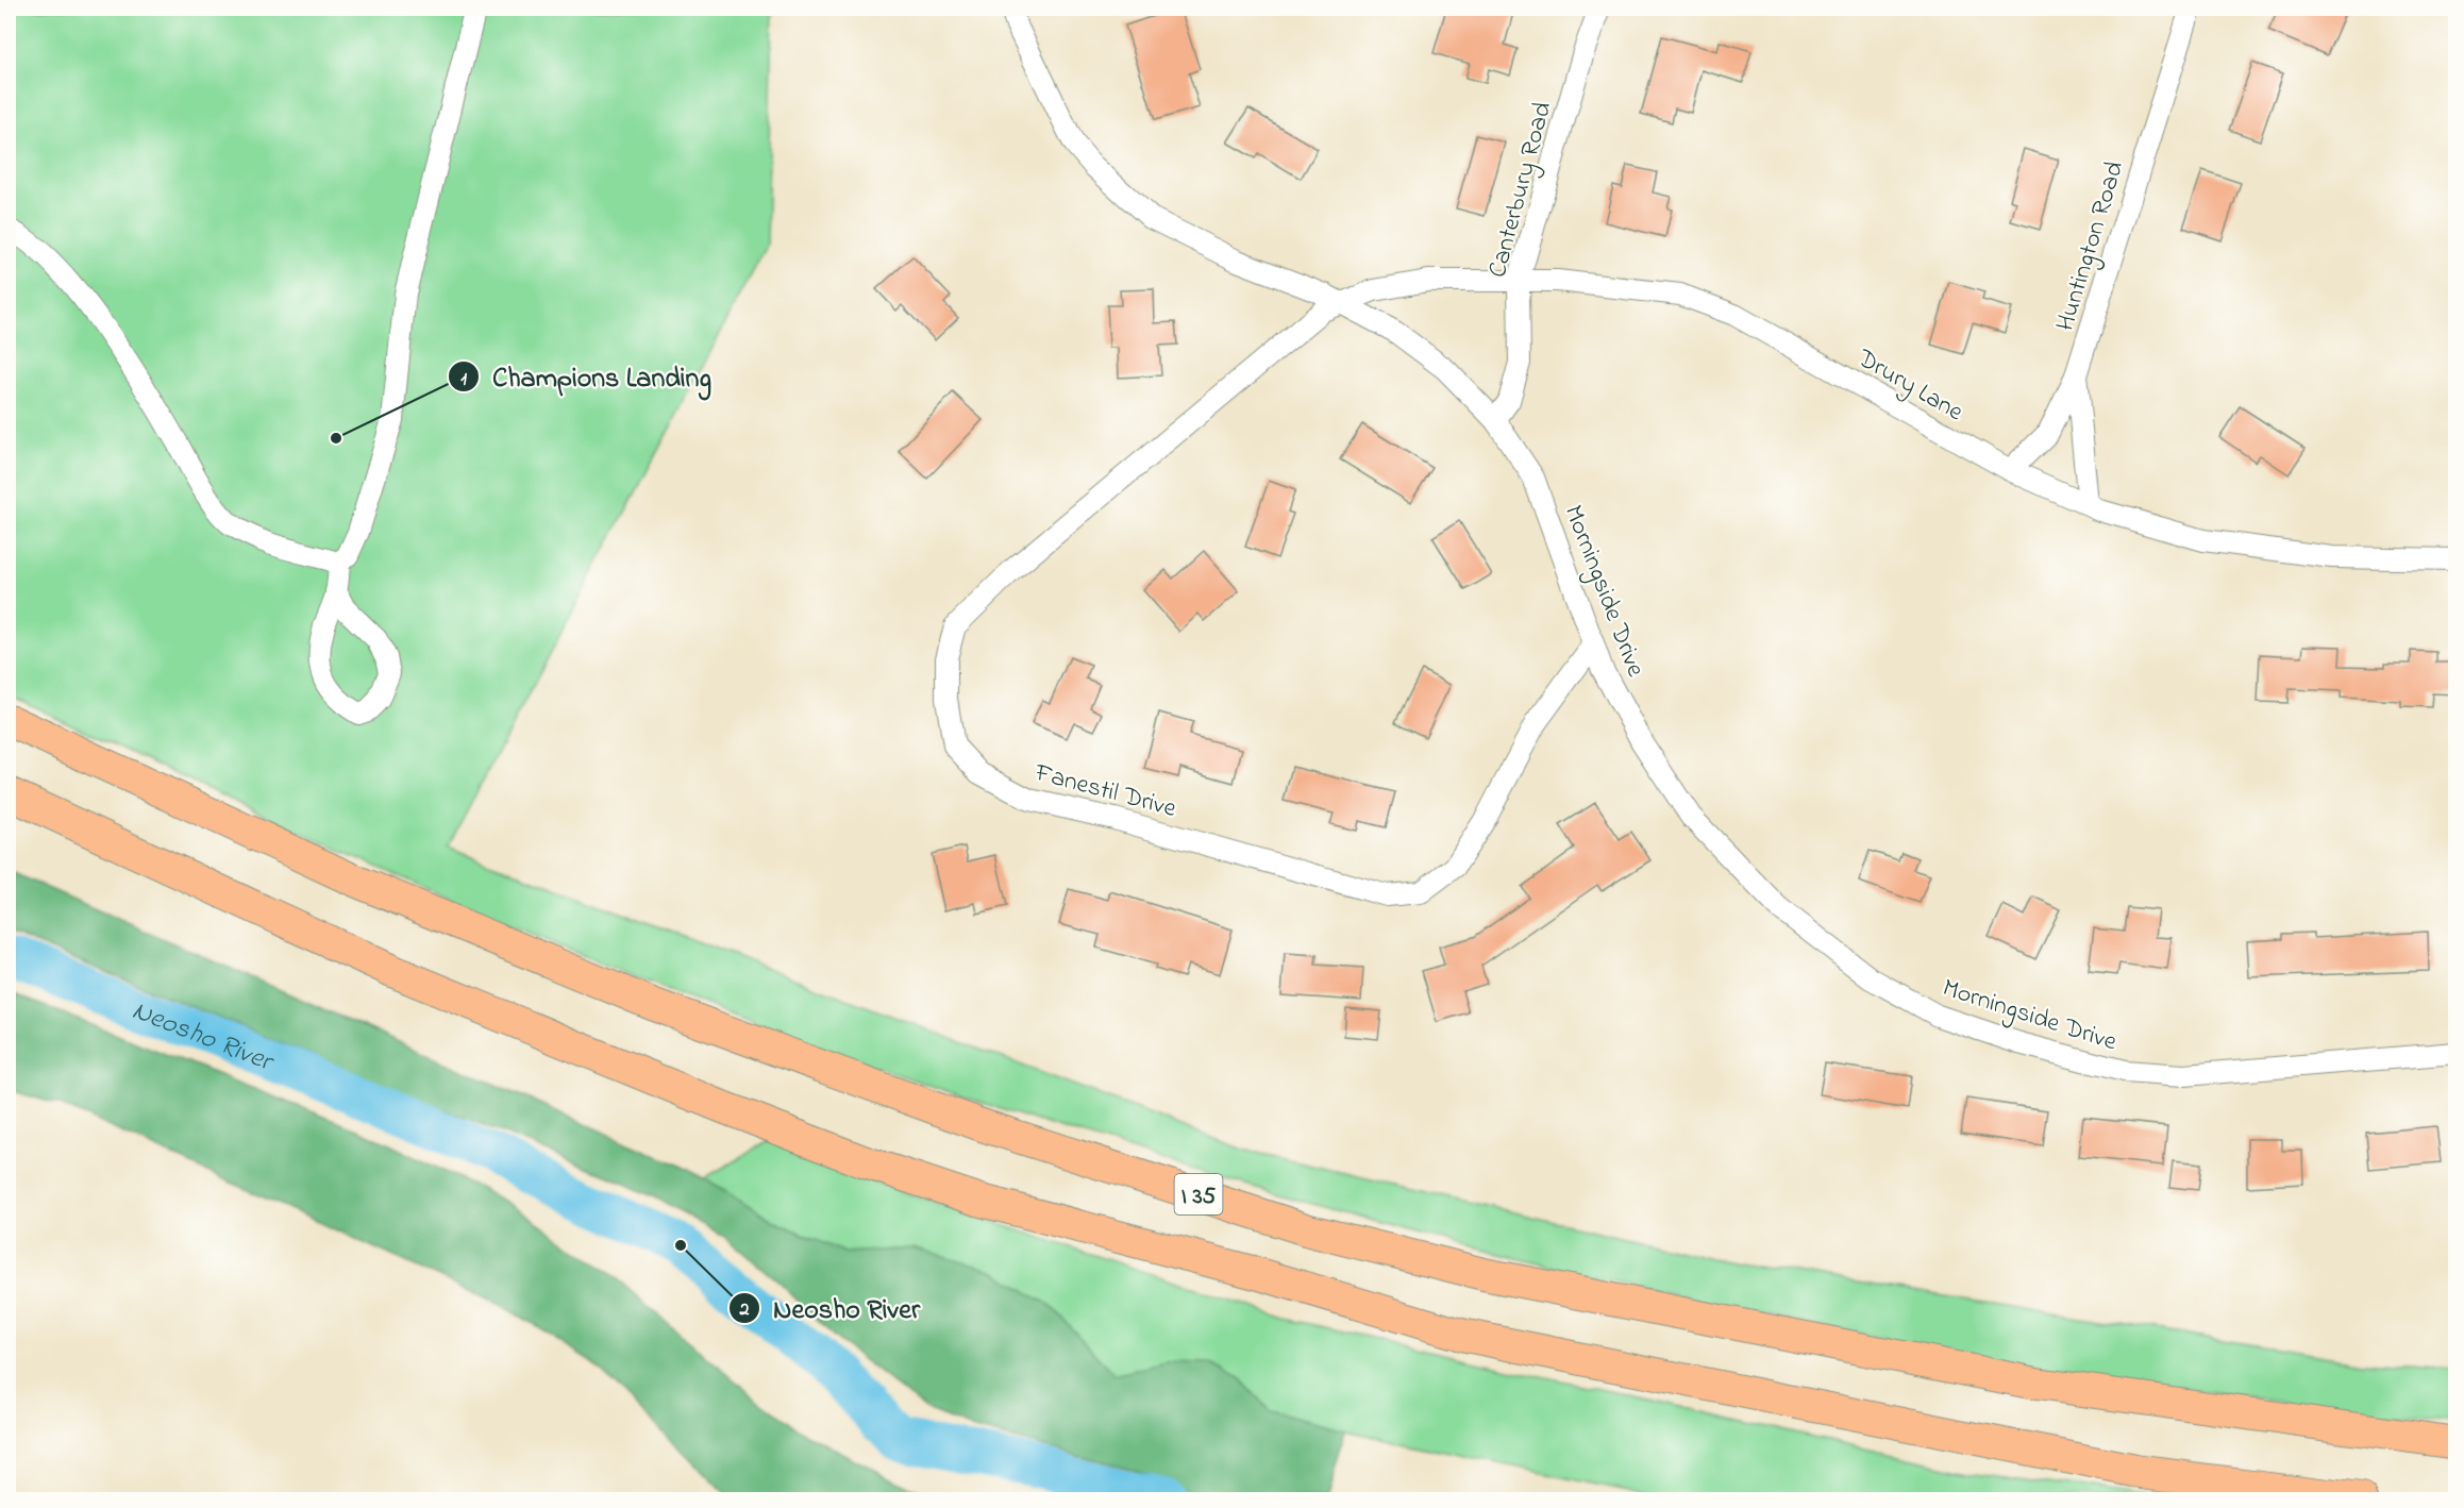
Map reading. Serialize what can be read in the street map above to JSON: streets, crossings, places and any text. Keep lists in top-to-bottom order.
{
  "streets": {
    "highway": ["I 35"],
    "street": [
      "Canterbury Road",
      "Huntington Road",
      "Drury Lane",
      "Morningside Drive",
      "Fanestil Drive"
    ]
  },
  "crossings": [
    ["Canterbury Road", "Drury Lane"],
    ["Canterbury Road", "Morningside Drive"],
    ["Huntington Road", "Drury Lane"],
    ["Drury Lane", "Morningside Drive"],
    ["Drury Lane", "Fanestil Drive"],
    ["Morningside Drive", "Fanestil Drive"]
  ],
  "water": ["Neosho River"],
  "places": ["Champions Landing", "Neosho River"]
}
